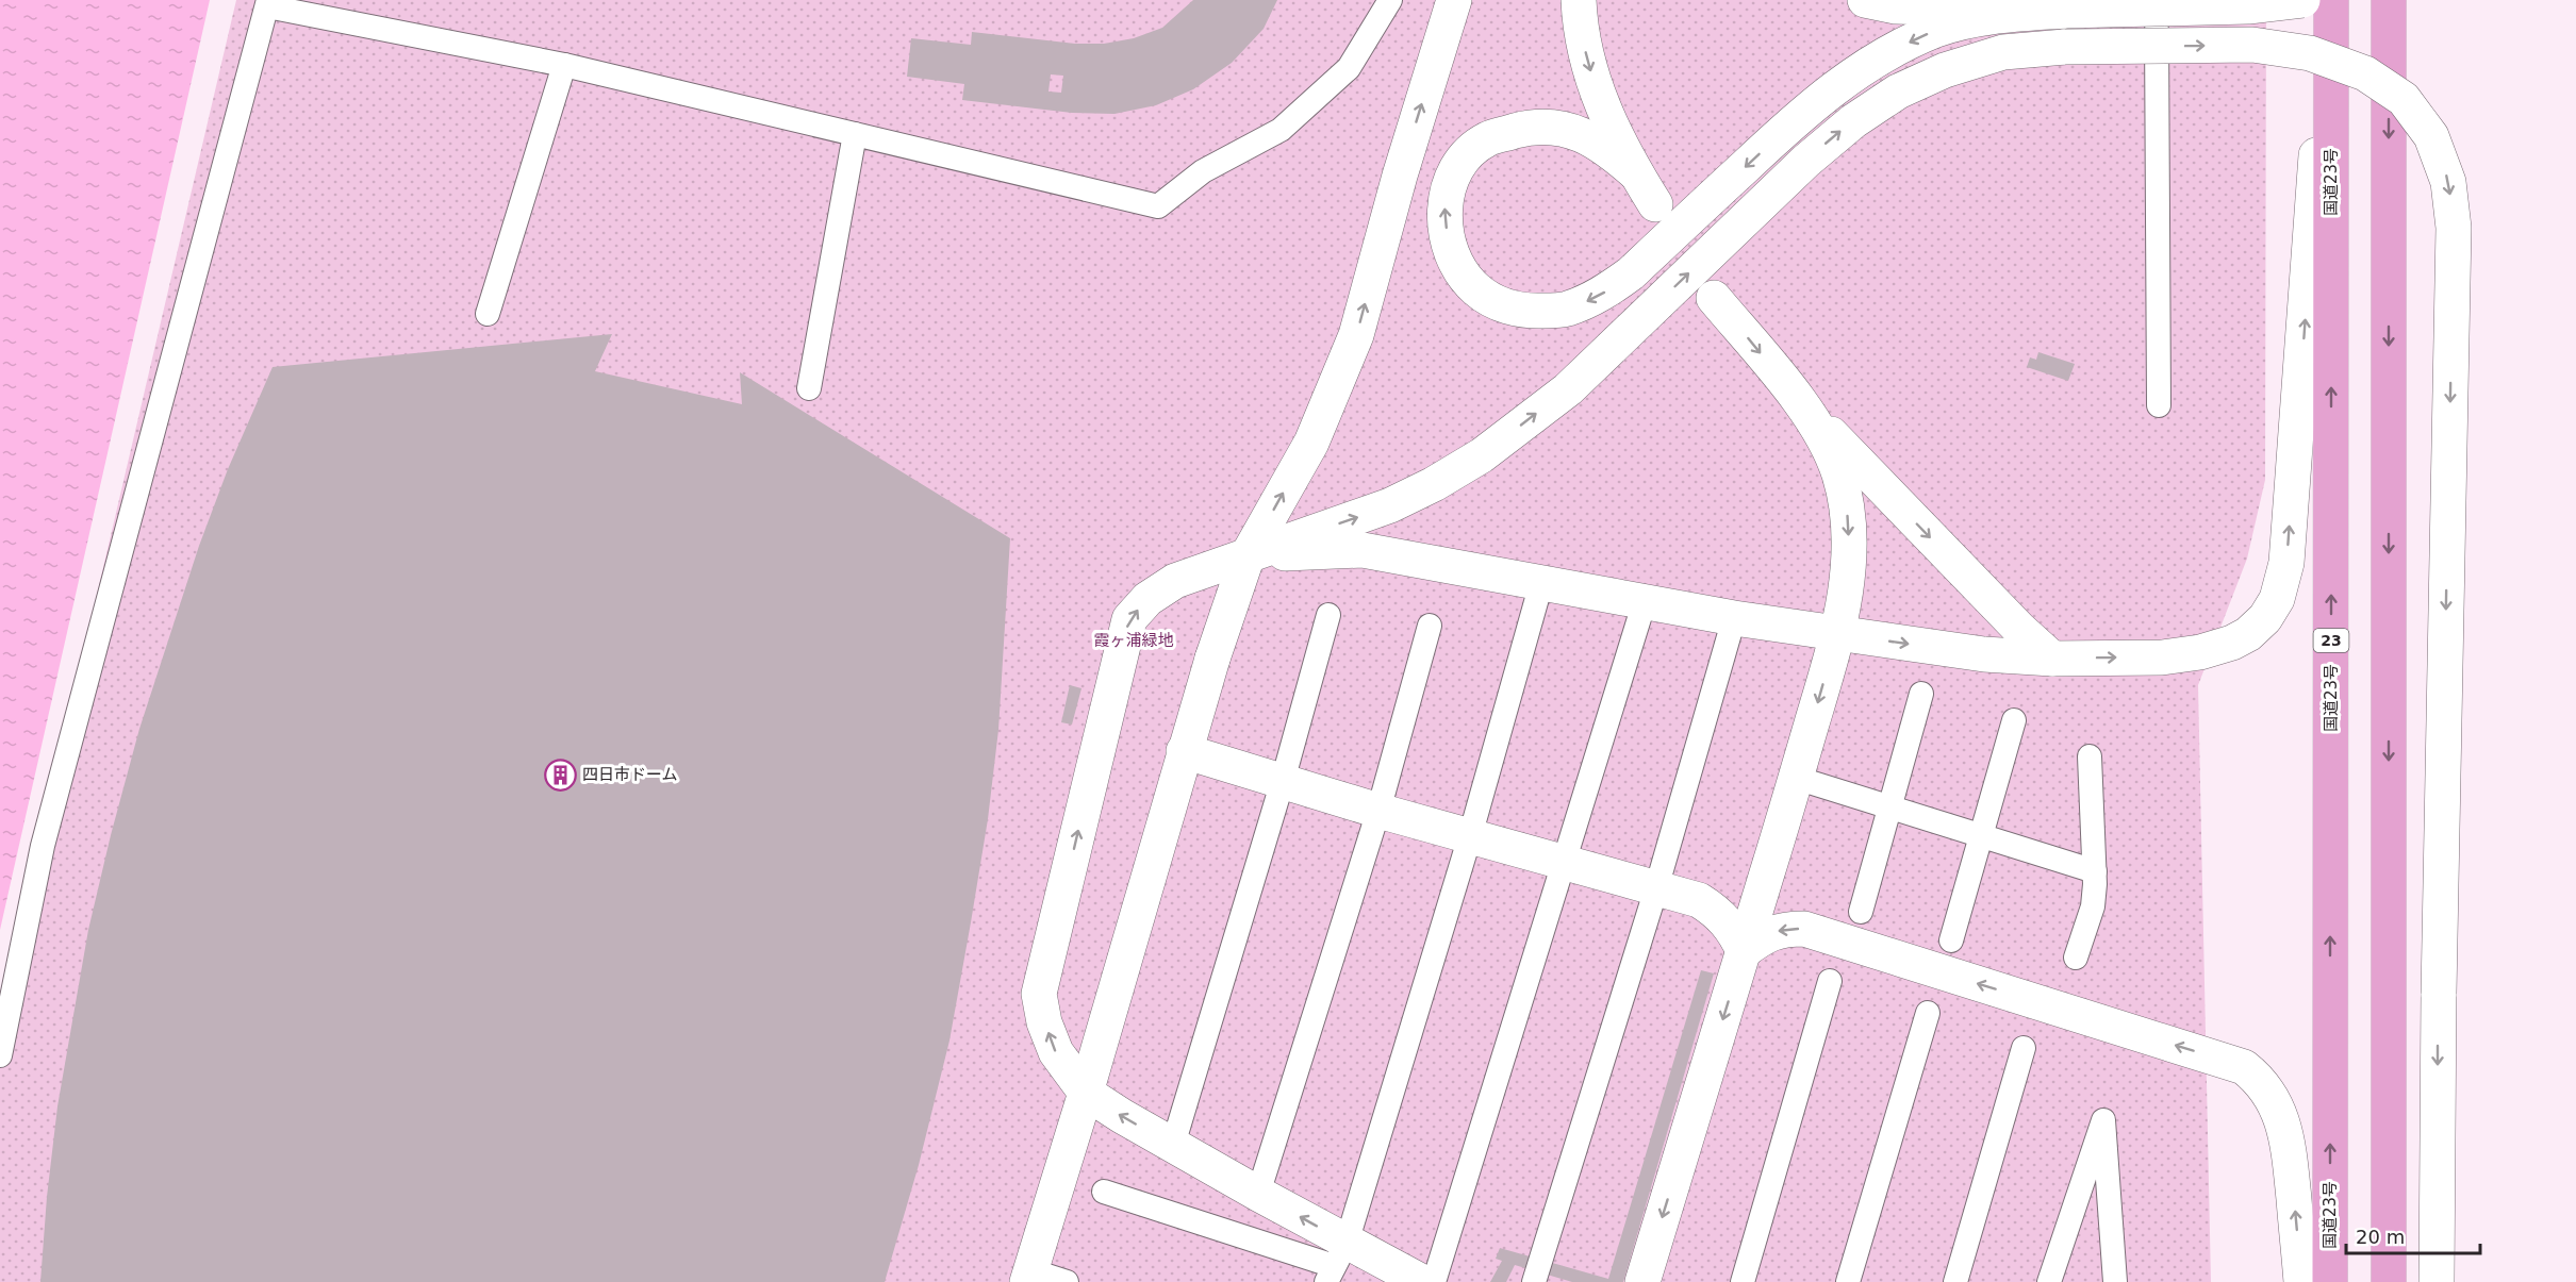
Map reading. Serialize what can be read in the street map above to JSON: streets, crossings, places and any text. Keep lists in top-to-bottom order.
{
  "streets": {
    "highway": ["国道23号", "23"]
  },
  "parks": ["霞ヶ浦緑地"],
  "places": {
    "building": ["四日市ドーム"]
  },
  "scale_bar": "20 m"
}
